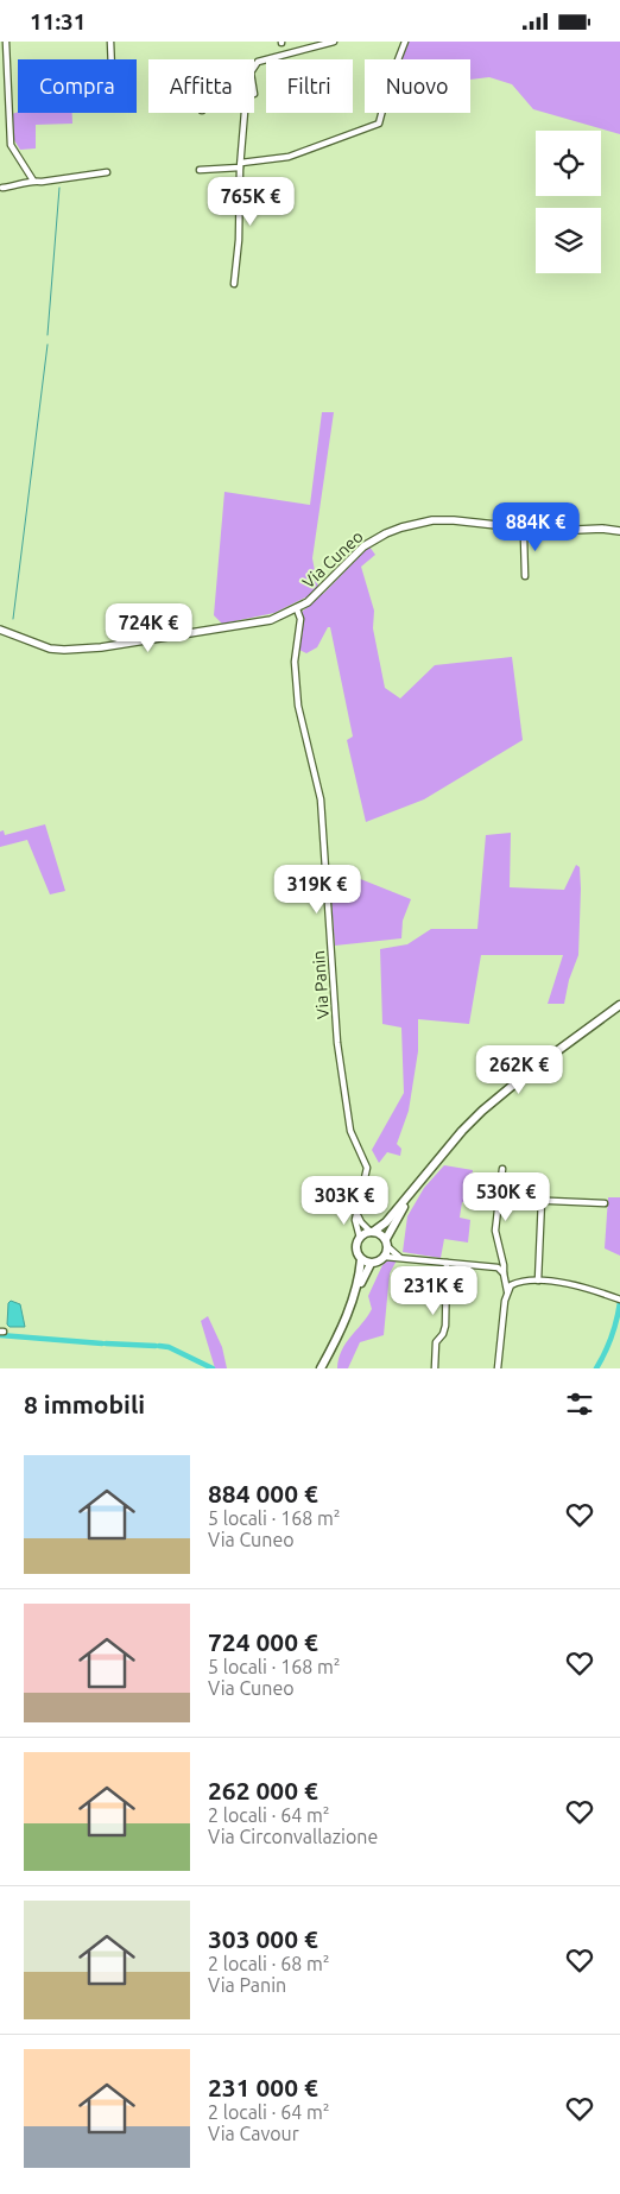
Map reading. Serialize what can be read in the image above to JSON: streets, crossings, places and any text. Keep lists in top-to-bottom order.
{
  "streets": {
    "street": ["Via Cuneo", "Via Panin"]
  },
  "crossings": [
    ["Via Cuneo", "Via Panin"]
  ],
  "page": {
    "status": "11:31",
    "chip": [
      "Compra",
      "Affitta",
      "Filtri",
      "Nuovo"
    ],
    "price": [
      "765K €",
      "884K €",
      "724K €",
      "319K €",
      "262K €",
      "530K €",
      "303K €",
      "231K €"
    ],
    "heading": "8 immobili",
    "list": [
      {
        "name": "884 000 €",
        "note": "5 locali · 168 m² · Via Cuneo"
      },
      {
        "name": "724 000 €",
        "note": "5 locali · 168 m² · Via Cuneo"
      },
      {
        "name": "262 000 €",
        "note": "2 locali · 64 m² · Via Circonvallazione"
      },
      {
        "name": "303 000 €",
        "note": "2 locali · 68 m² · Via Panin"
      },
      {
        "name": "231 000 €",
        "note": "2 locali · 64 m² · Via Cavour"
      }
    ]
  }
}
